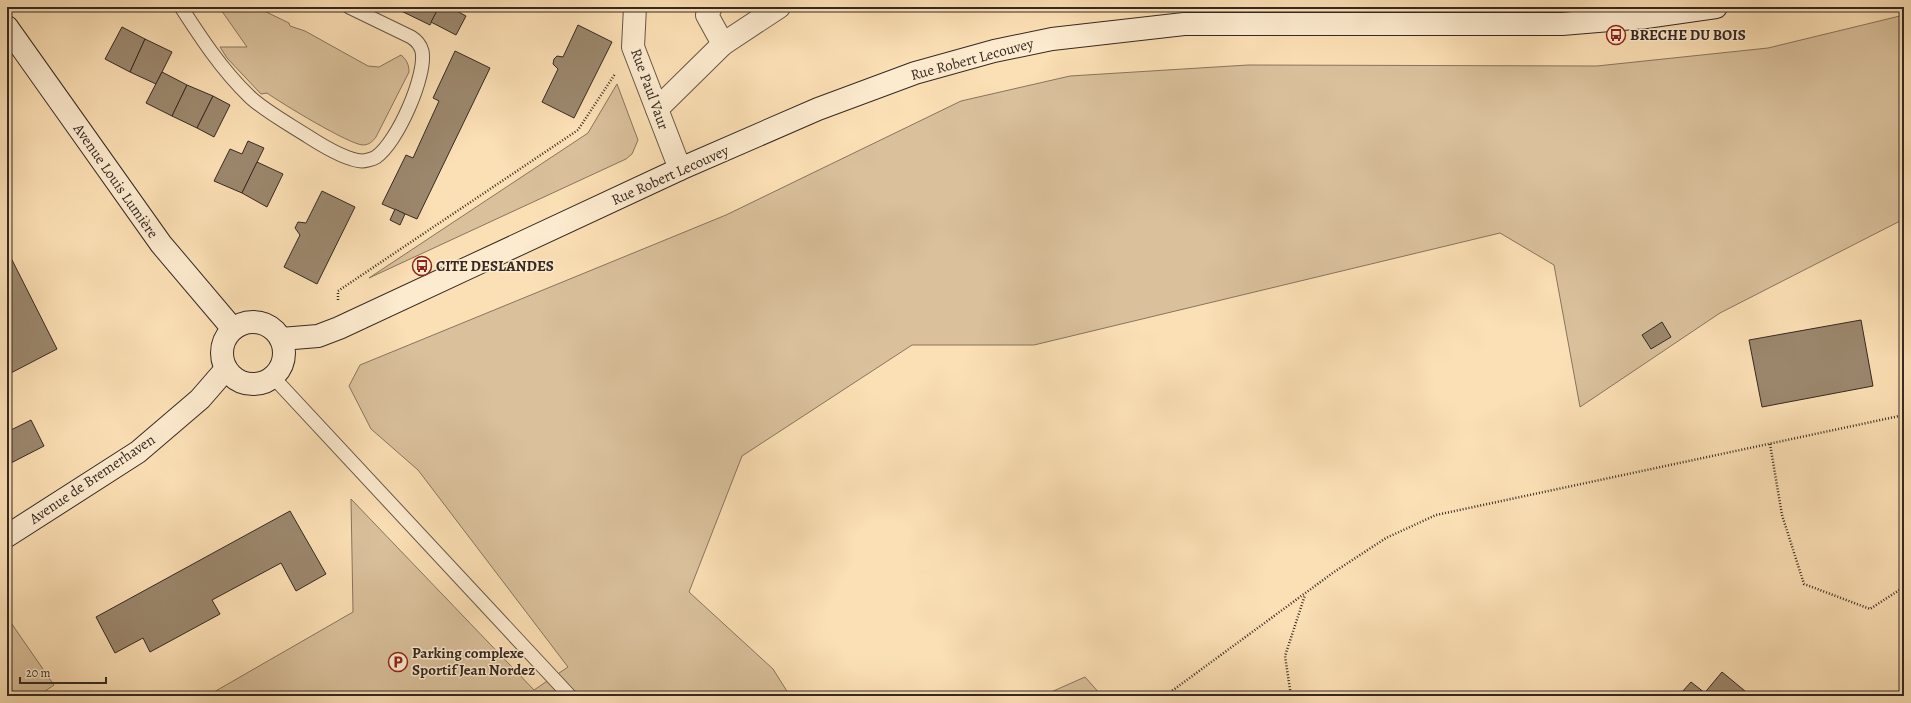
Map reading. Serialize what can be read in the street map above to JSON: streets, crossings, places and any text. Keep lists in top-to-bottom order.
{
  "streets": {
    "street": [
      "Rue Robert Lecouvey",
      "Rue Paul Vaur",
      "Avenue Louis Lumière",
      "Avenue de Bremerhaven"
    ]
  },
  "crossings": [
    ["Rue Robert Lecouvey", "Rue Paul Vaur"],
    ["Rue Robert Lecouvey", "Avenue Louis Lumière"],
    ["Rue Robert Lecouvey", "Avenue de Bremerhaven"],
    ["Avenue Louis Lumière", "Avenue de Bremerhaven"]
  ],
  "places": {
    "bus stop": ["BRECHE DU BOIS", "CITE DESLANDES"],
    "parking": ["Parking complexe Sportif Jean Nordez"]
  },
  "scale_bar": "20 m"
}
